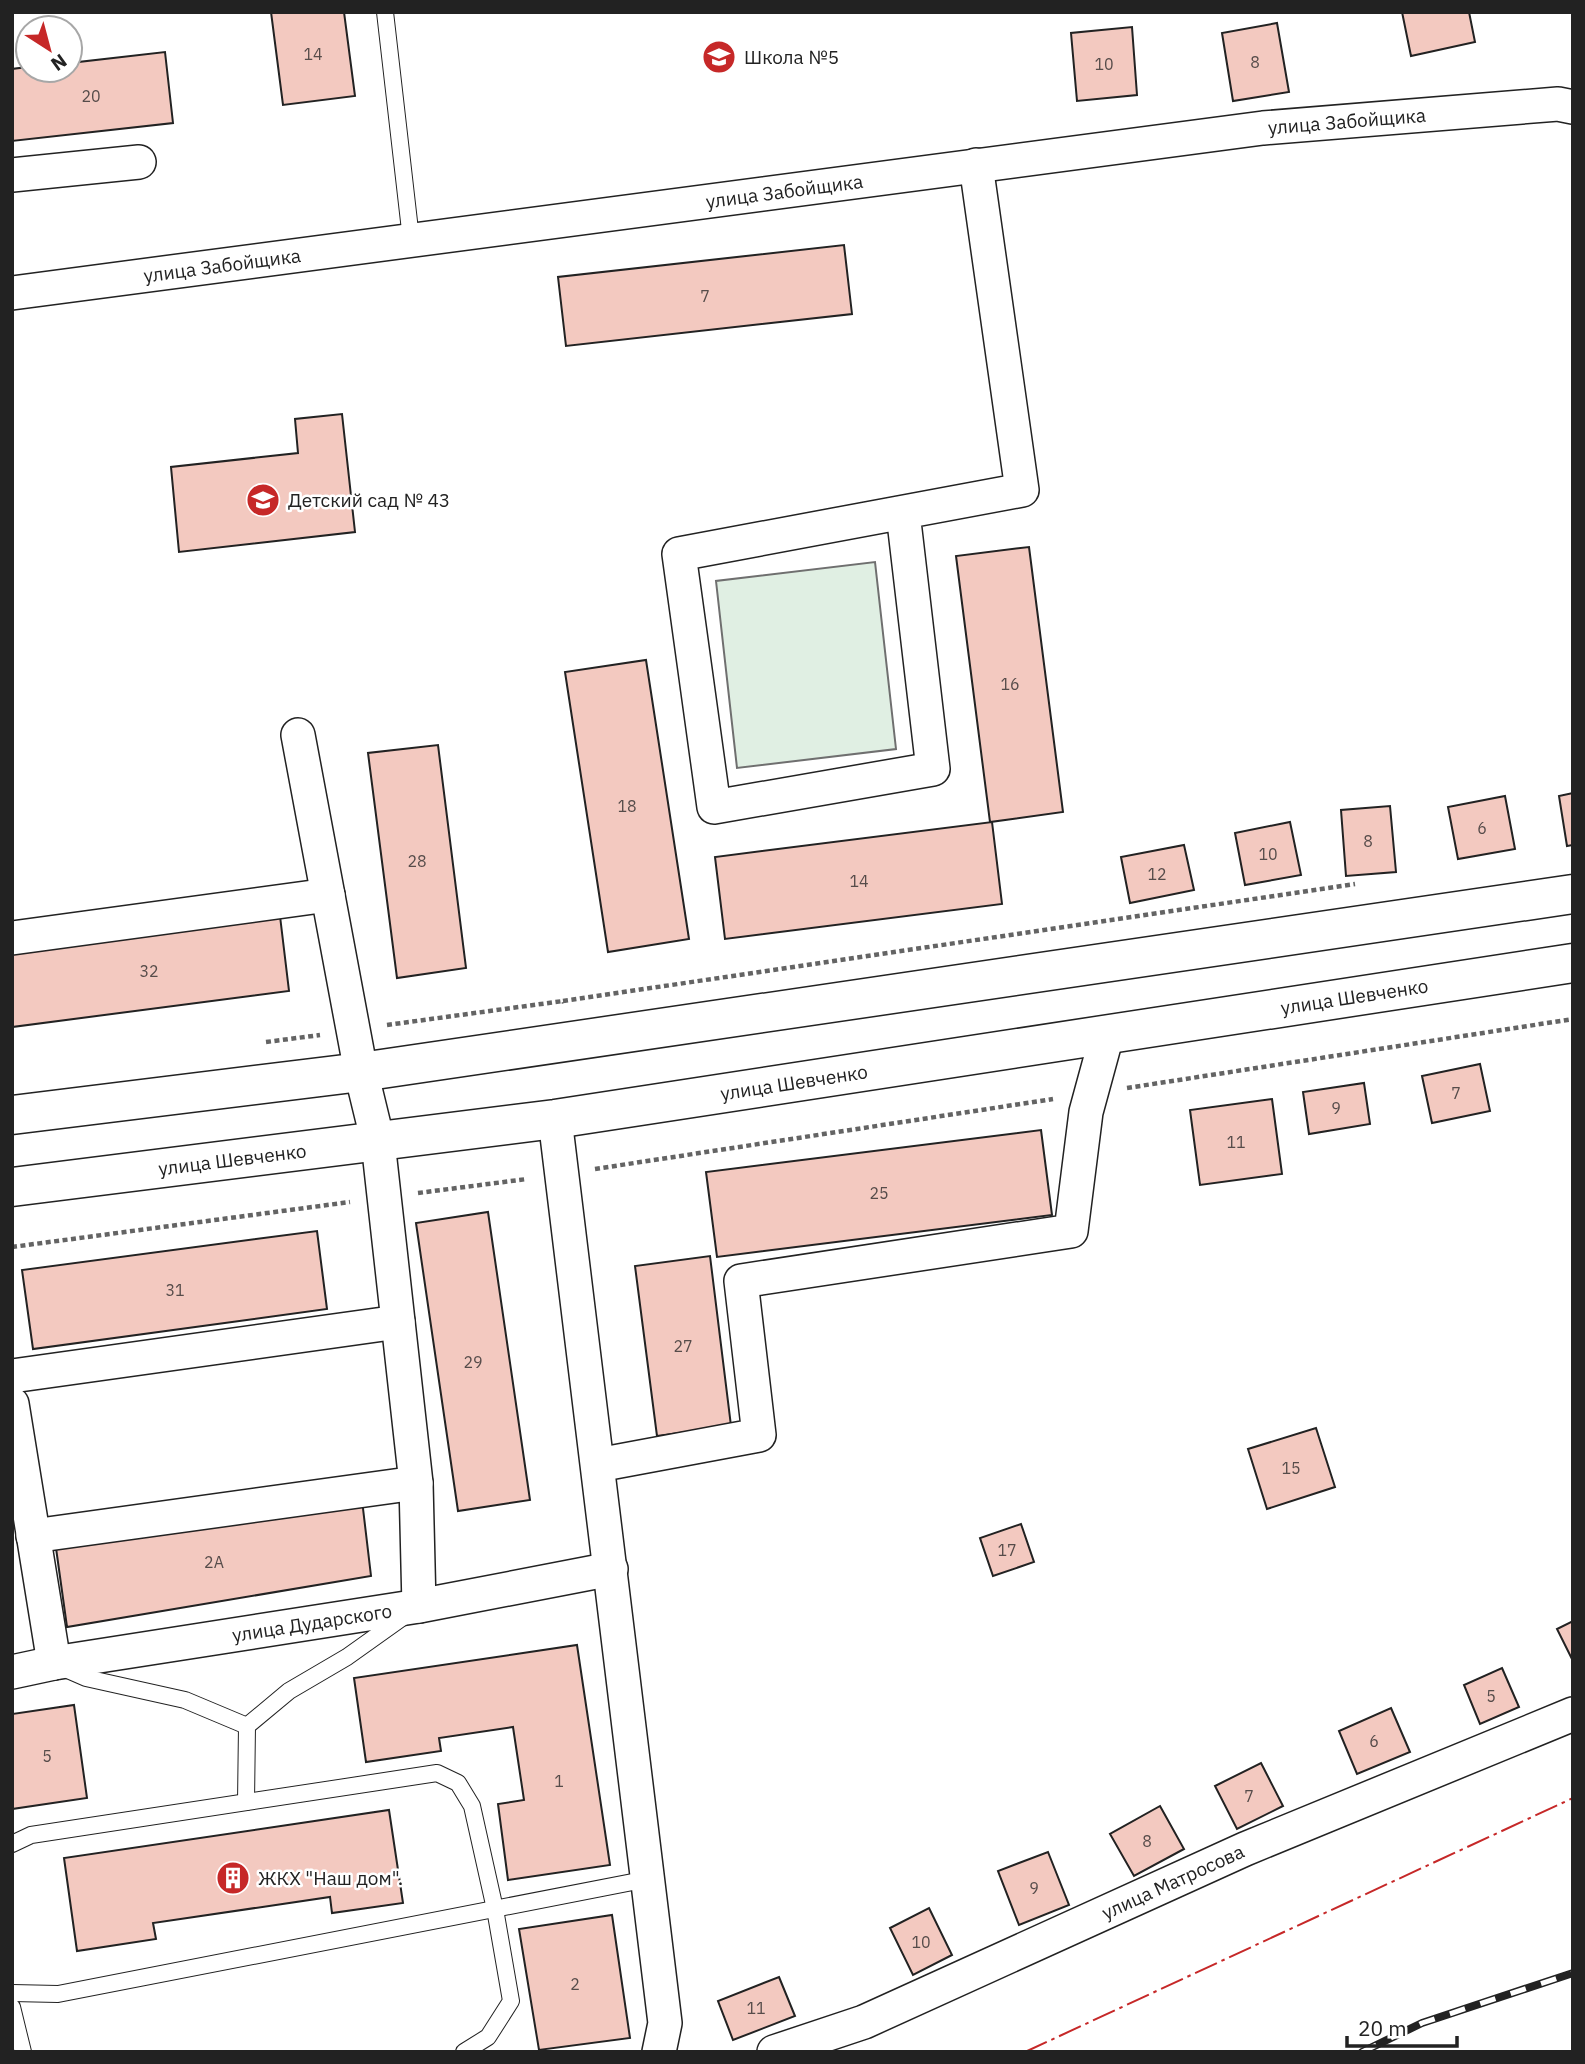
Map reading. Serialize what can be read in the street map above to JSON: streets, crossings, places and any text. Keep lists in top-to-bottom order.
{
  "streets": {
    "main road": ["улица Шевченко"],
    "street": ["улица Забойщика", "улица Дударского", "улица Матросова"]
  },
  "places": {
    "school or university": ["Школа №5", "Детский сад № 43"],
    "building": ["ЖКХ \"Наш дом\"."]
  },
  "house_numbers": [
    "14",
    "8",
    "10",
    "20",
    "7",
    "16",
    "18",
    "6",
    "8",
    "10",
    "28",
    "12",
    "14",
    "32",
    "7",
    "9",
    "11",
    "25",
    "31",
    "27",
    "29",
    "15",
    "17",
    "2А",
    "5",
    "6",
    "5",
    "1",
    "7",
    "8",
    "9",
    "10",
    "2",
    "11"
  ],
  "scale_bar": "20 m",
  "north": "bottom right"
}
